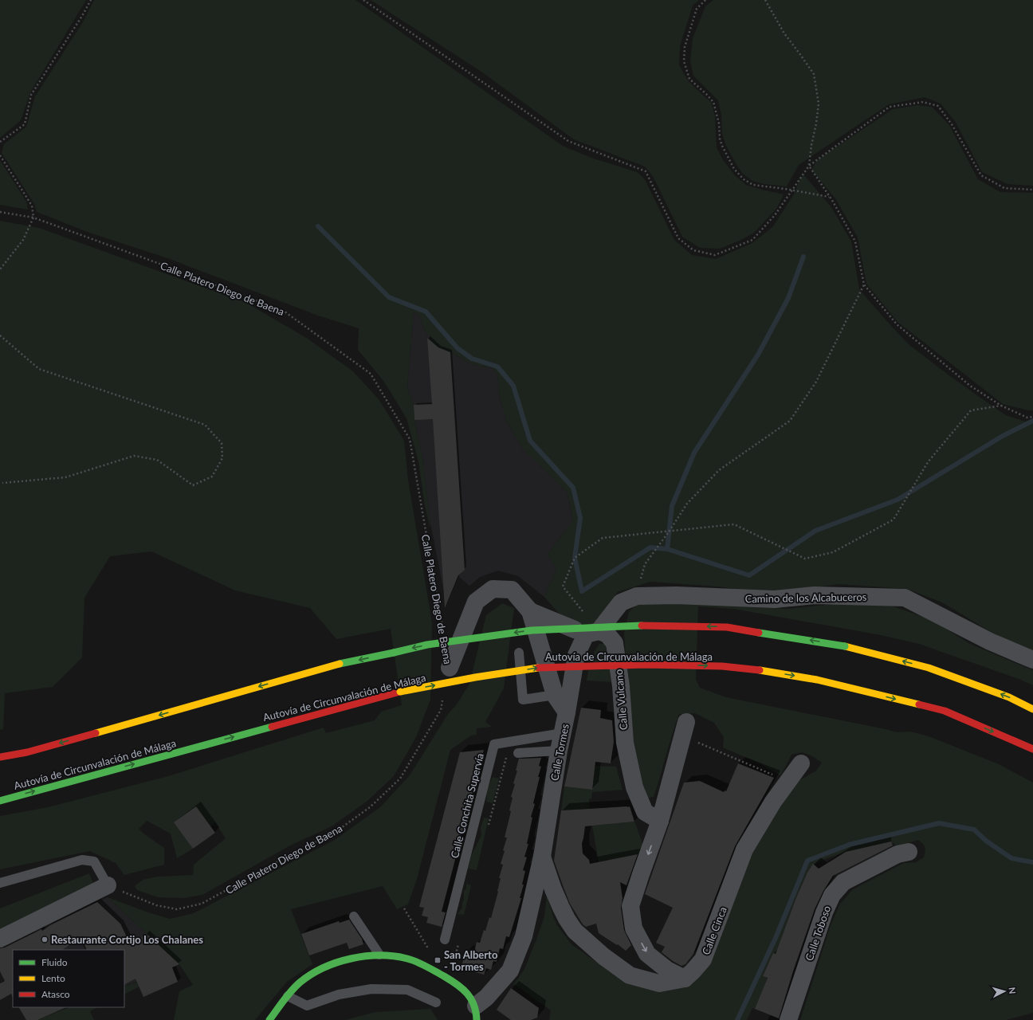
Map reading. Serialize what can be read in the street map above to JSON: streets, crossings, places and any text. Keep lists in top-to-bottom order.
{
  "streets": {
    "main road": ["Autovía de Circunvalación de Málaga"],
    "street": [
      "Camino de los Alcabuceros",
      "Calle Vulcano",
      "Calle Tormes",
      "Calle Cinca",
      "Calle Toboso"
    ],
    "lane": ["Calle Conchita Supervía"],
    "path": ["Calle Platero Diego de Baena"]
  },
  "crossings": [
    ["Camino de los Alcabuceros", "Calle Vulcano"],
    ["Calle Vulcano", "Calle Tormes"],
    ["Calle Tormes", "Calle Conchita Supervía"]
  ],
  "places": {
    "other": ["Restaurante Cortijo Los Chalanes"],
    "transit": ["San Alberto - Tormes"]
  },
  "legend": ["Fluido", "Lento", "Atasco"],
  "north": "right"
}
